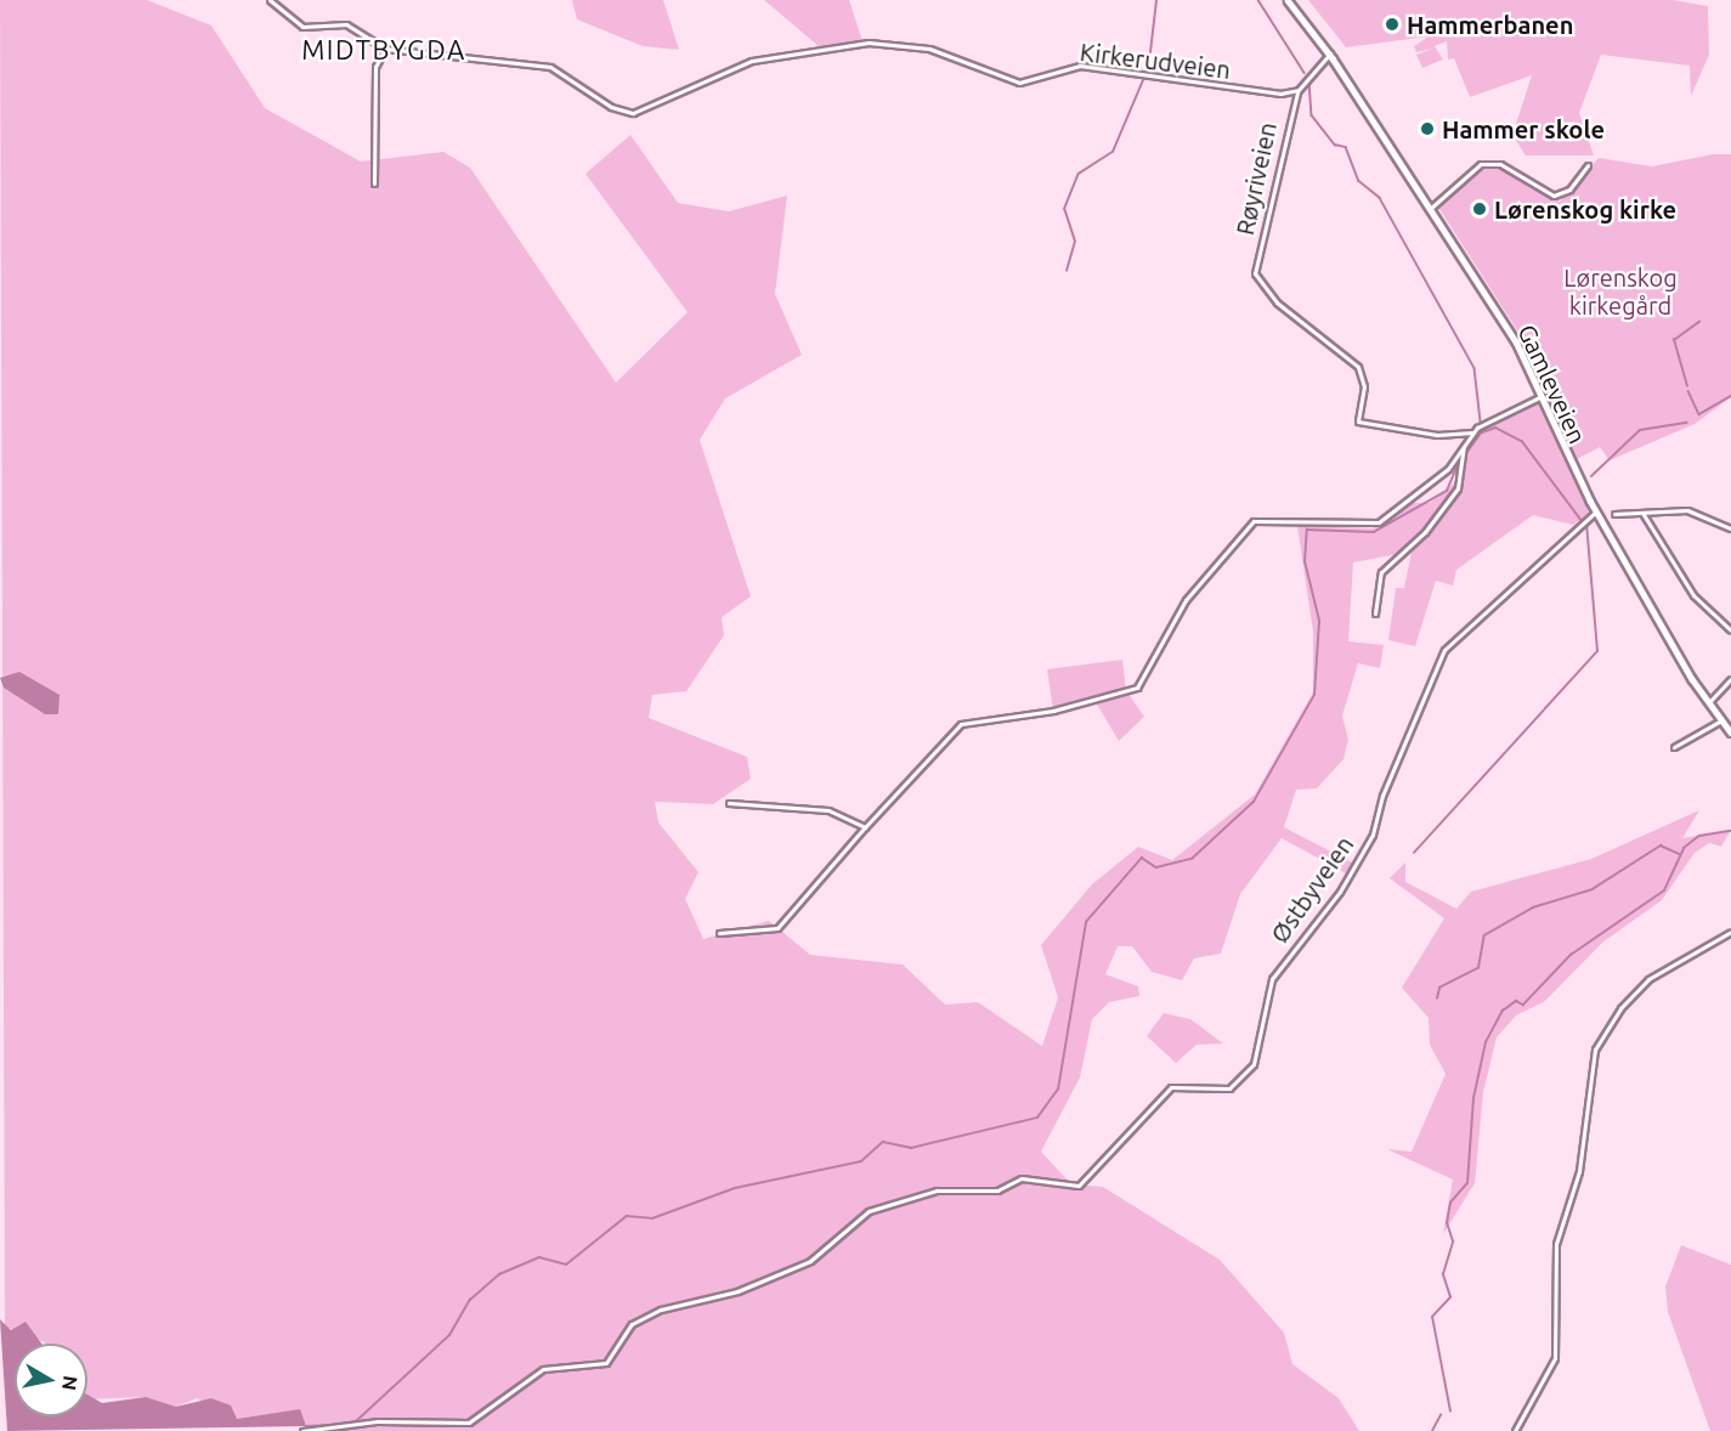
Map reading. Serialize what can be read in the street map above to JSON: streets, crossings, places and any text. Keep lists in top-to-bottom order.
{
  "streets": {
    "main road": ["Gamleveien"],
    "street": ["Kirkerudveien", "Røyriveien", "Østbyveien"]
  },
  "crossings": [
    ["Kirkerudveien", "Røyriveien"],
    ["Gamleveien", "Østbyveien"]
  ],
  "districts": ["MIDTBYGDA"],
  "parks": ["Lørenskog kirkegård"],
  "places": ["Hammerbanen", "Hammer skole", "Lørenskog kirke"],
  "north": "right"
}
